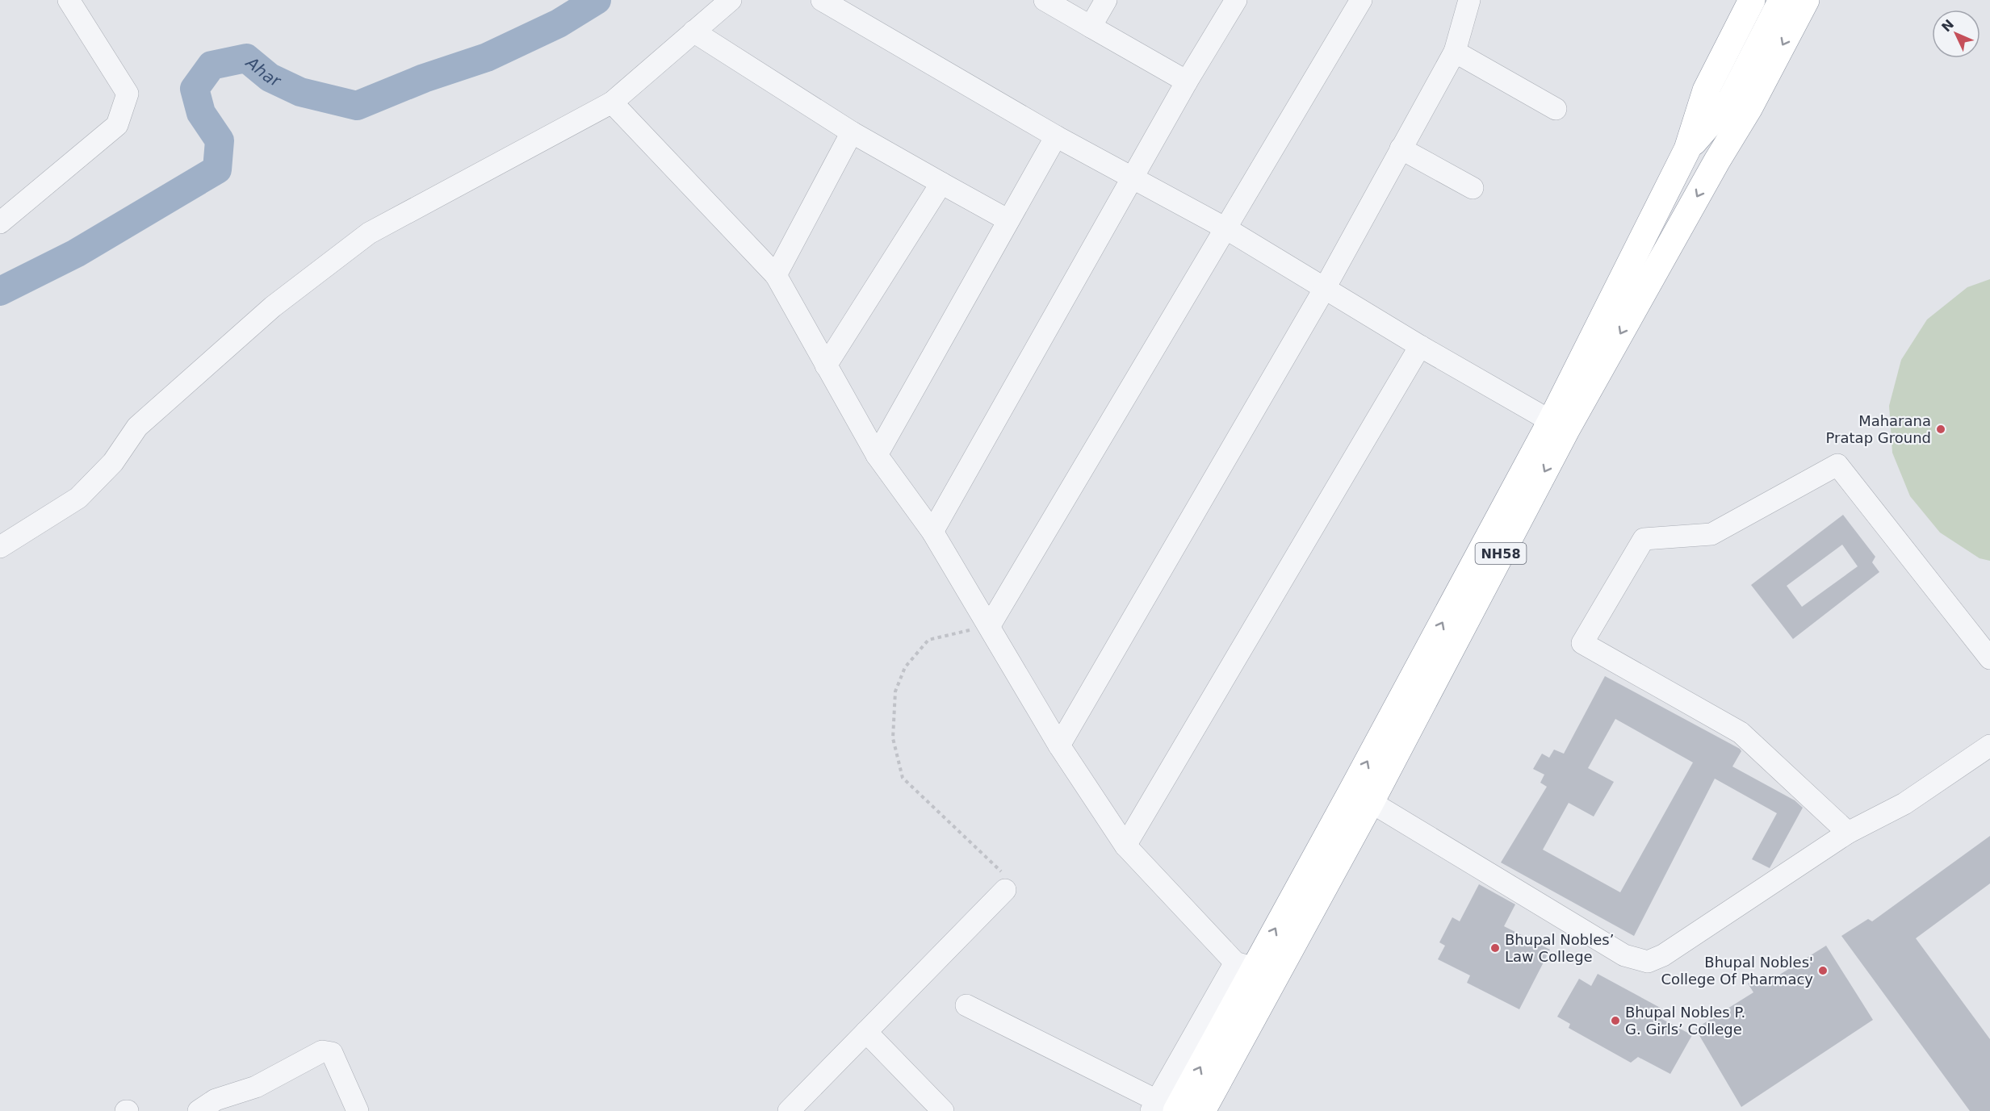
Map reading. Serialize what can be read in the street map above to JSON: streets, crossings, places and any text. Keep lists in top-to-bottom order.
{
  "streets": {
    "highway": ["NH58"]
  },
  "water": ["Ahar"],
  "places": [
    "Maharana Pratap Ground",
    "Bhupal Nobles’ Law College",
    "Bhupal Nobles' College Of Pharmacy",
    "Bhupal Nobles P. G. Girls’ College"
  ],
  "north": "top left"
}
